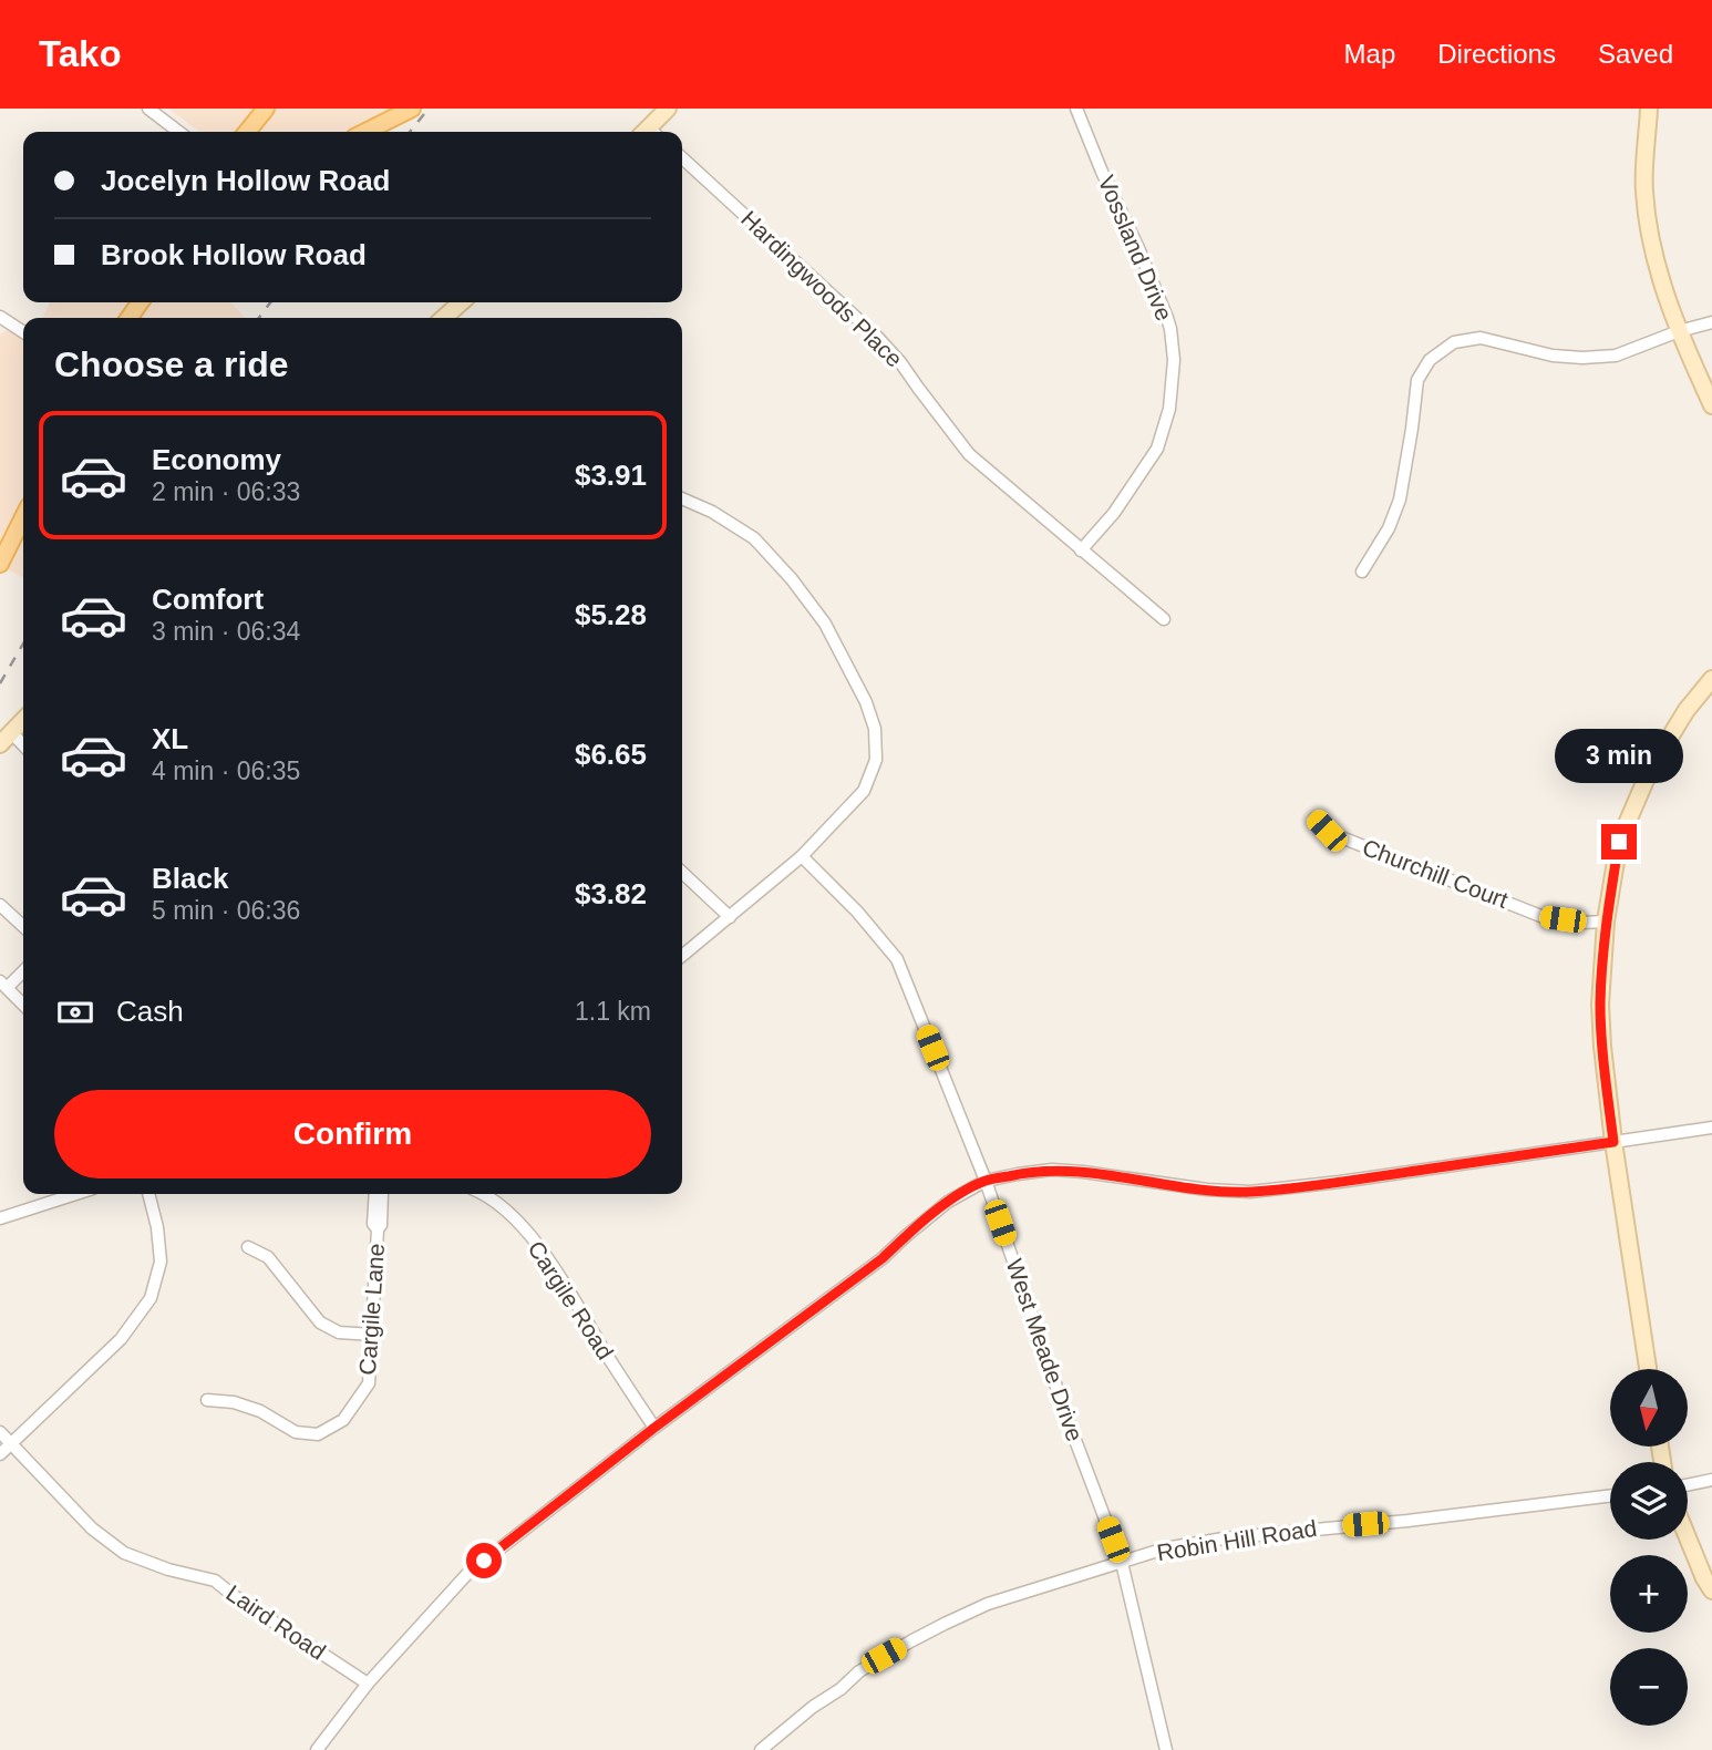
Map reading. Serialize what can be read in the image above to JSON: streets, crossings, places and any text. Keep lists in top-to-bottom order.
{
  "streets": {
    "street": [
      "Vossland Drive",
      "Hardingwoods Place",
      "Churchill Court",
      "Cargile Road",
      "Cargile Lane",
      "West Meade Drive",
      "Robin Hill Road",
      "Laird Road"
    ]
  },
  "crossings": [
    ["Vossland Drive", "Hardingwoods Place"],
    ["West Meade Drive", "Robin Hill Road"]
  ],
  "north": "bottom",
  "page": {
    "header": "Tako",
    "nav": ["Map", "Directions", "Saved"],
    "banner": ["Jocelyn Hollow Road", "Brook Hollow Road"],
    "heading": "Choose a ride",
    "list": [
      {
        "name": "Economy",
        "note": "2 min · 06:33",
        "value": "$3.91"
      },
      {
        "name": "Comfort",
        "note": "3 min · 06:34",
        "value": "$5.28"
      },
      {
        "name": "XL",
        "note": "4 min · 06:35",
        "value": "$6.65"
      },
      {
        "name": "Black",
        "note": "5 min · 06:36",
        "value": "$3.82"
      }
    ],
    "bubble": "3 min",
    "pay": ["Cash", "1.1 km"],
    "buttons": "Confirm",
    "map_buttons": ["+", "−"]
  }
}
